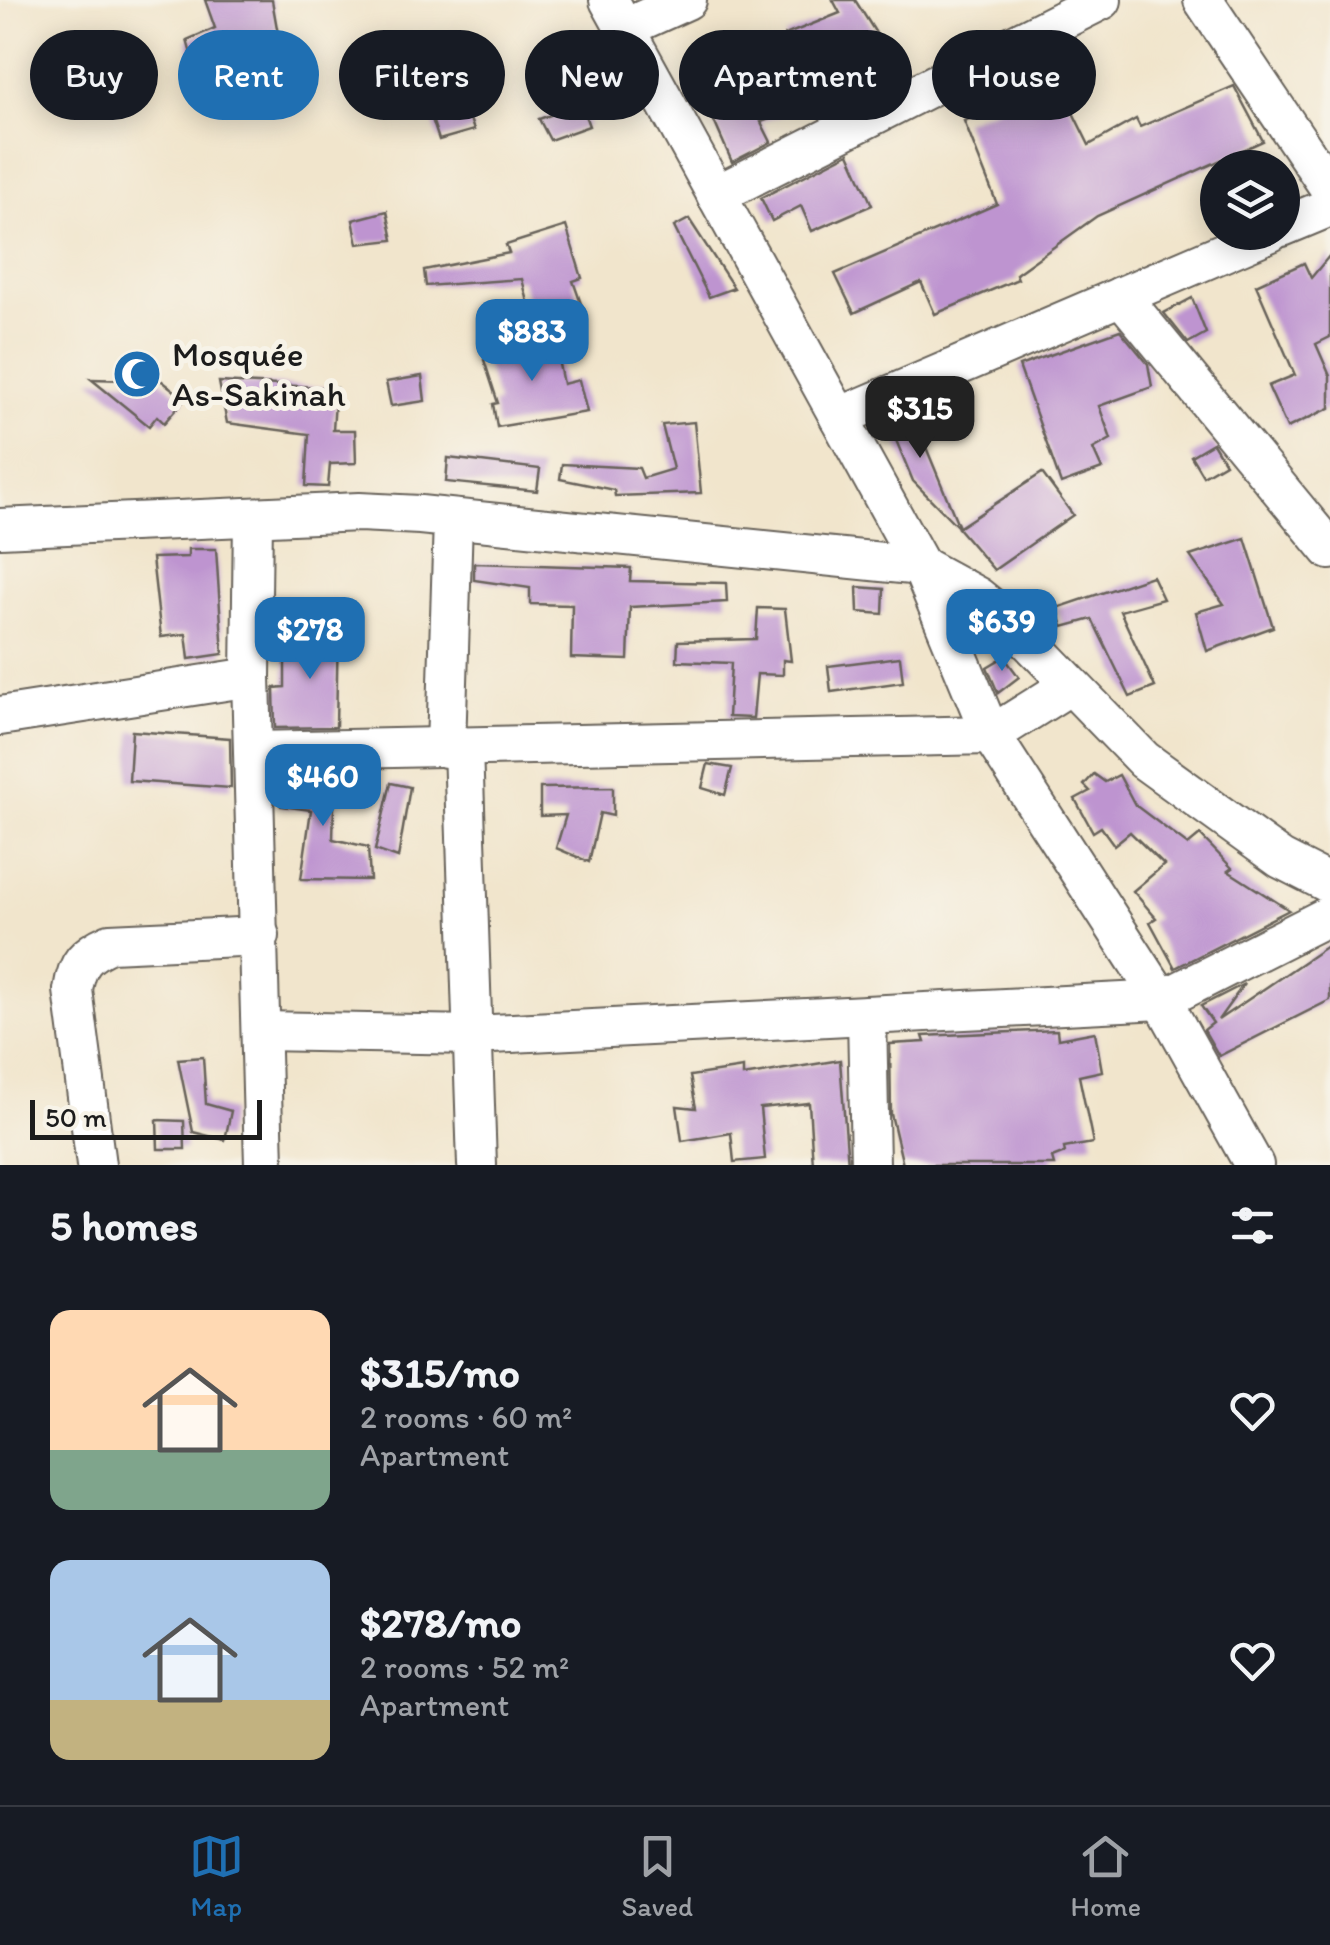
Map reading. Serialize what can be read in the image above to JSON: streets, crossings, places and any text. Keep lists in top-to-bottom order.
{
  "places": {
    "mosque": ["Mosquée As-Sakinah"]
  },
  "scale_bar": "50 m",
  "page": {
    "chip": [
      "Buy",
      "Rent",
      "Filters",
      "New",
      "Apartment",
      "House"
    ],
    "price": [
      "$883",
      "$315",
      "$639",
      "$278",
      "$460"
    ],
    "scale": "50 m",
    "heading": "5 homes",
    "list": [
      {
        "name": "$315/mo",
        "note": "2 rooms · 60 m² · Apartment"
      },
      {
        "name": "$278/mo",
        "note": "2 rooms · 52 m² · Apartment"
      }
    ],
    "tabs": ["Map", "Saved", "Home"]
  }
}
